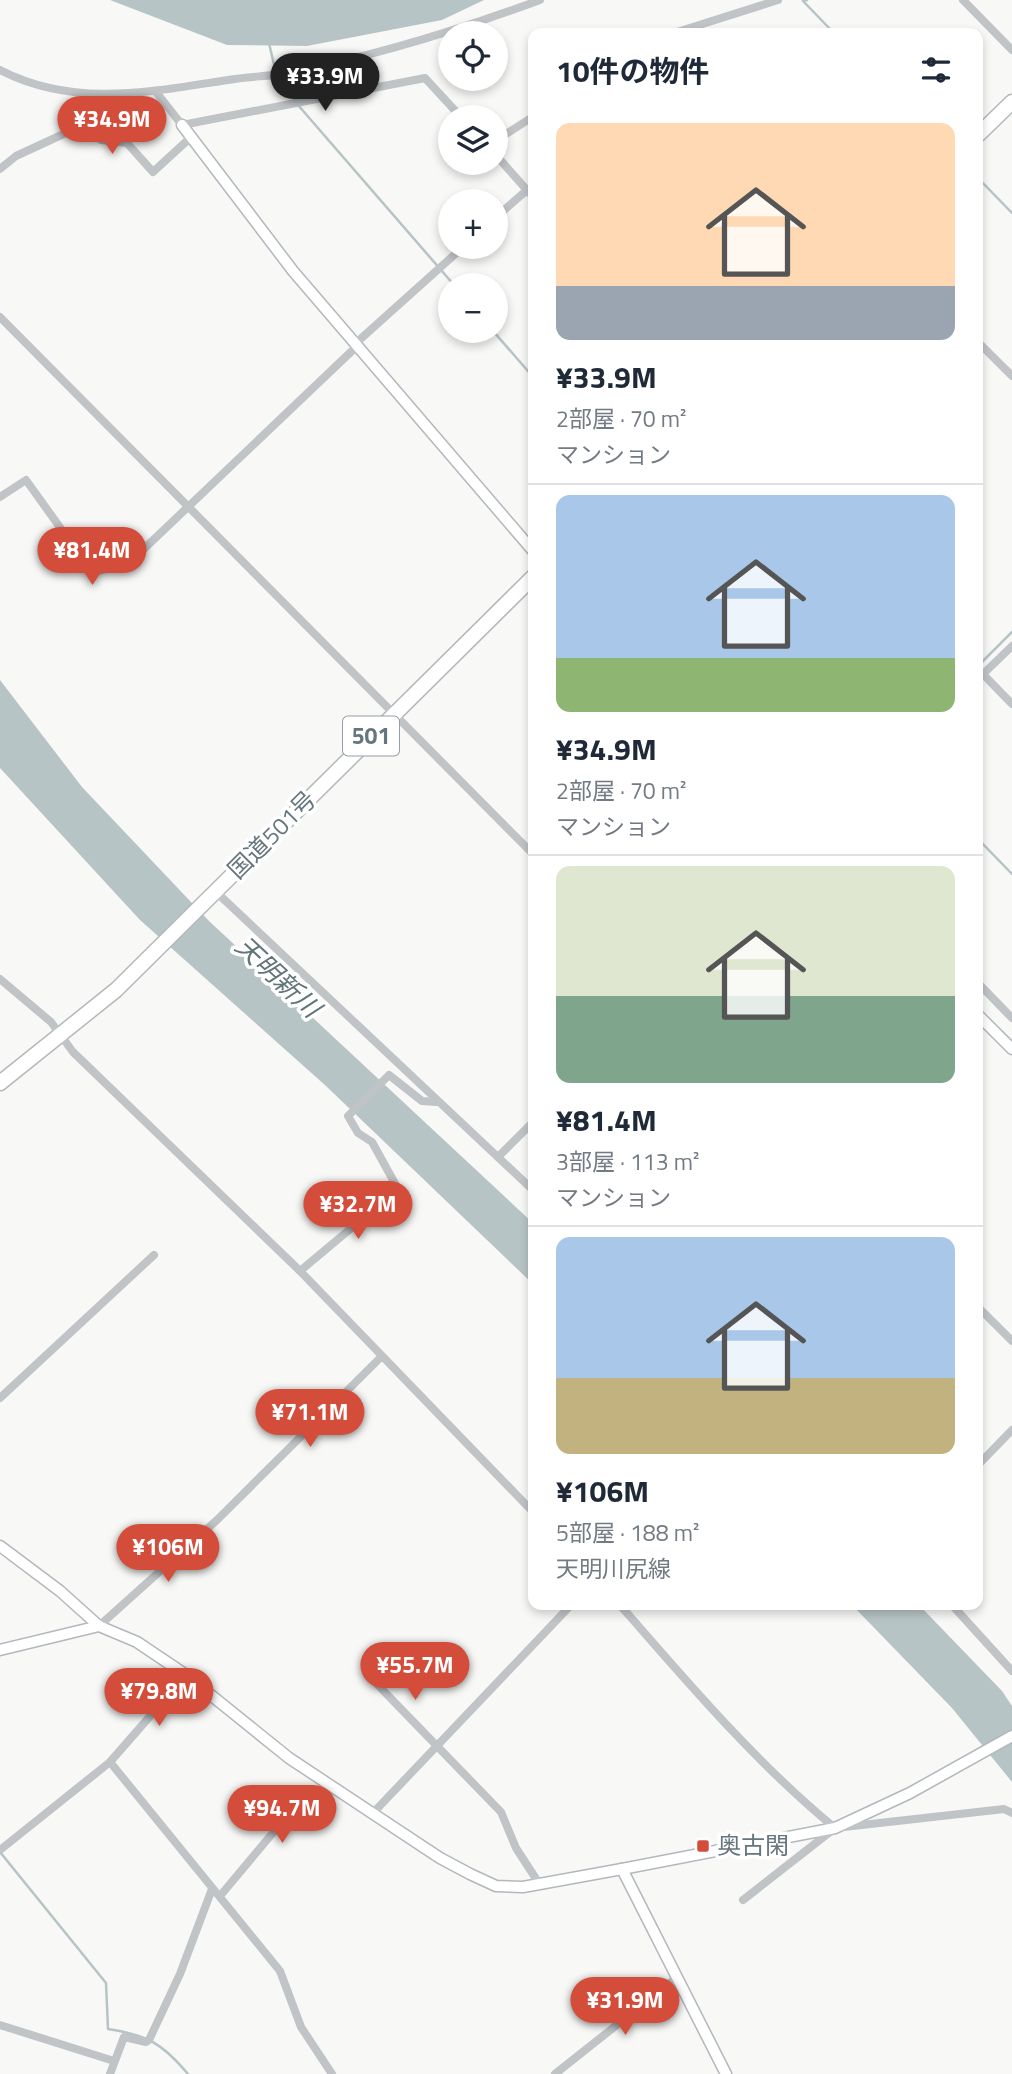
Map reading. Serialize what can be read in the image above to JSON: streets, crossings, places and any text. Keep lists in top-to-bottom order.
{
  "streets": {
    "highway": ["501", "国道501号"]
  },
  "water": ["天明新川"],
  "places": {
    "transit": ["奥古閑"]
  },
  "page": {
    "map_buttons": ["+", "−"],
    "heading": "10件の物件",
    "price": [
      "¥33.9M",
      "¥34.9M",
      "¥81.4M",
      "¥32.7M",
      "¥71.1M",
      "¥106M",
      "¥55.7M",
      "¥79.8M",
      "¥94.7M",
      "¥31.9M"
    ],
    "list": [
      {
        "name": "¥33.9M",
        "note": "2部屋 · 70 m² · マンション"
      },
      {
        "name": "¥34.9M",
        "note": "2部屋 · 70 m² · マンション"
      },
      {
        "name": "¥81.4M",
        "note": "3部屋 · 113 m² · マンション"
      },
      {
        "name": "¥106M",
        "note": "5部屋 · 188 m² · 天明川尻線"
      }
    ]
  }
}
